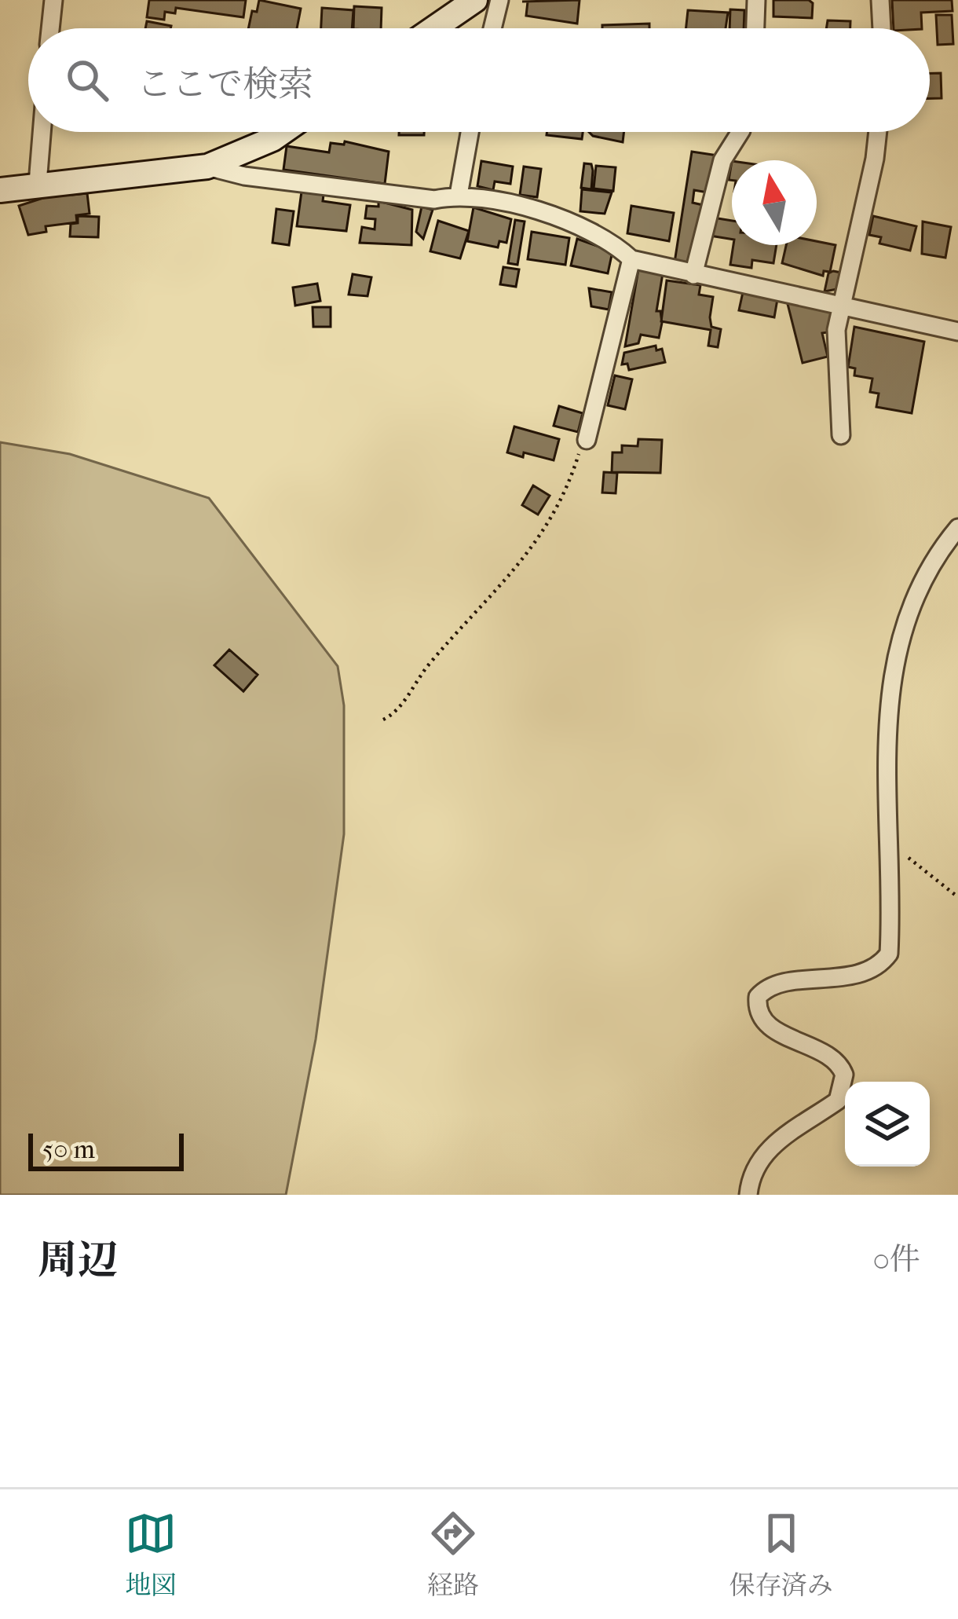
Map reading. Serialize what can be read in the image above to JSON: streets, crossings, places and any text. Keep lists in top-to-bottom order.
{
  "scale_bar": "50 m",
  "north": "top",
  "page": {
    "search": "ここで検索",
    "scale": "50 m",
    "heading": ["周辺", "0件"],
    "nav": ["地図", "経路", "保存済み"]
  }
}
